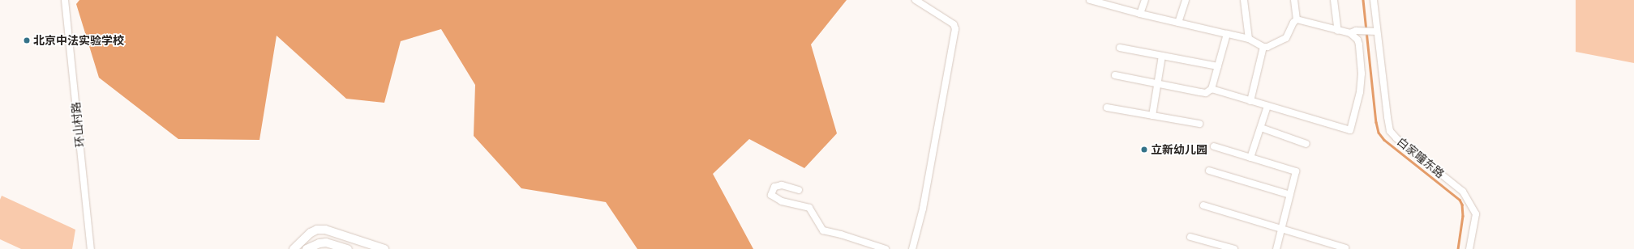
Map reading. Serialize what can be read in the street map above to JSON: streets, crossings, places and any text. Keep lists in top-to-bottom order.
{
  "streets": {
    "street": ["环山村路", "白家疃东路"]
  },
  "places": ["北京中法实验学校", "立新幼儿园"]
}
